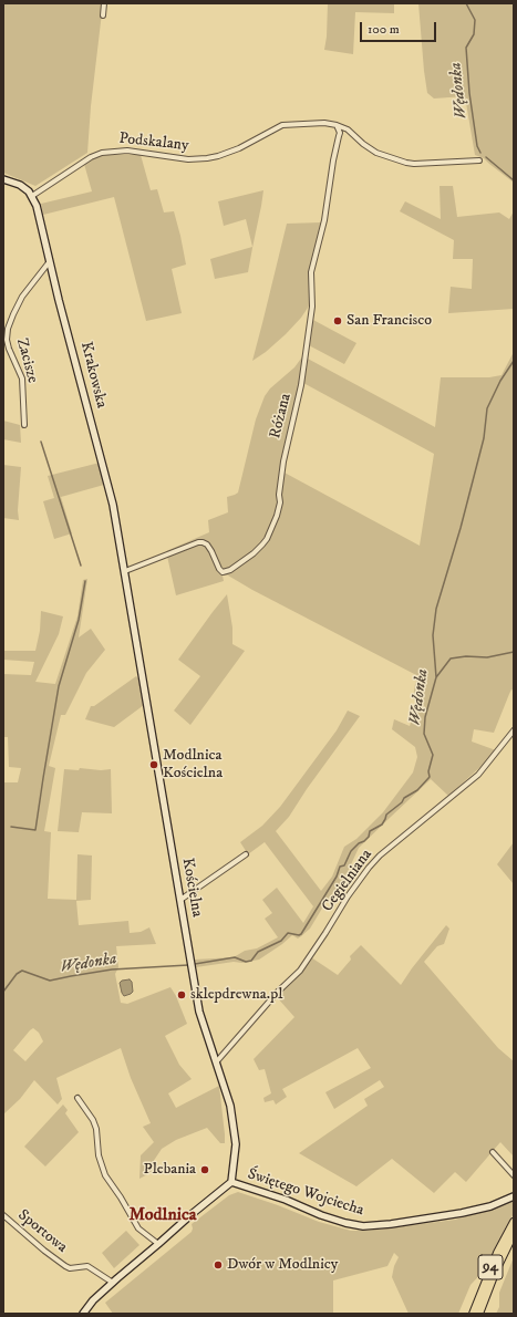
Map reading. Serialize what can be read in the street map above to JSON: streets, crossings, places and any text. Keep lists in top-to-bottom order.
{
  "streets": {
    "main road": ["94"],
    "street": [
      "Podskalany",
      "Zacisze",
      "Krakowska",
      "Różana",
      "Cegielniana",
      "Kościelna",
      "Świętego Wojciecha",
      "Sportowa"
    ]
  },
  "crossings": [
    ["Podskalany", "Krakowska"],
    ["Podskalany", "Różana"],
    ["Zacisze", "Krakowska"],
    ["Krakowska", "Różana"],
    ["Krakowska", "Kościelna"],
    ["Cegielniana", "Kościelna"],
    ["Kościelna", "Świętego Wojciecha"],
    ["Świętego Wojciecha", "Sportowa"]
  ],
  "districts": ["Modlnica"],
  "water": ["Wędonka"],
  "places": [
    "San Francisco",
    "Modlnica Kościelna",
    "sklepdrewna.pl",
    "Plebania",
    "Dwór w Modlnicy"
  ],
  "scale_bar": "100 m"
}
